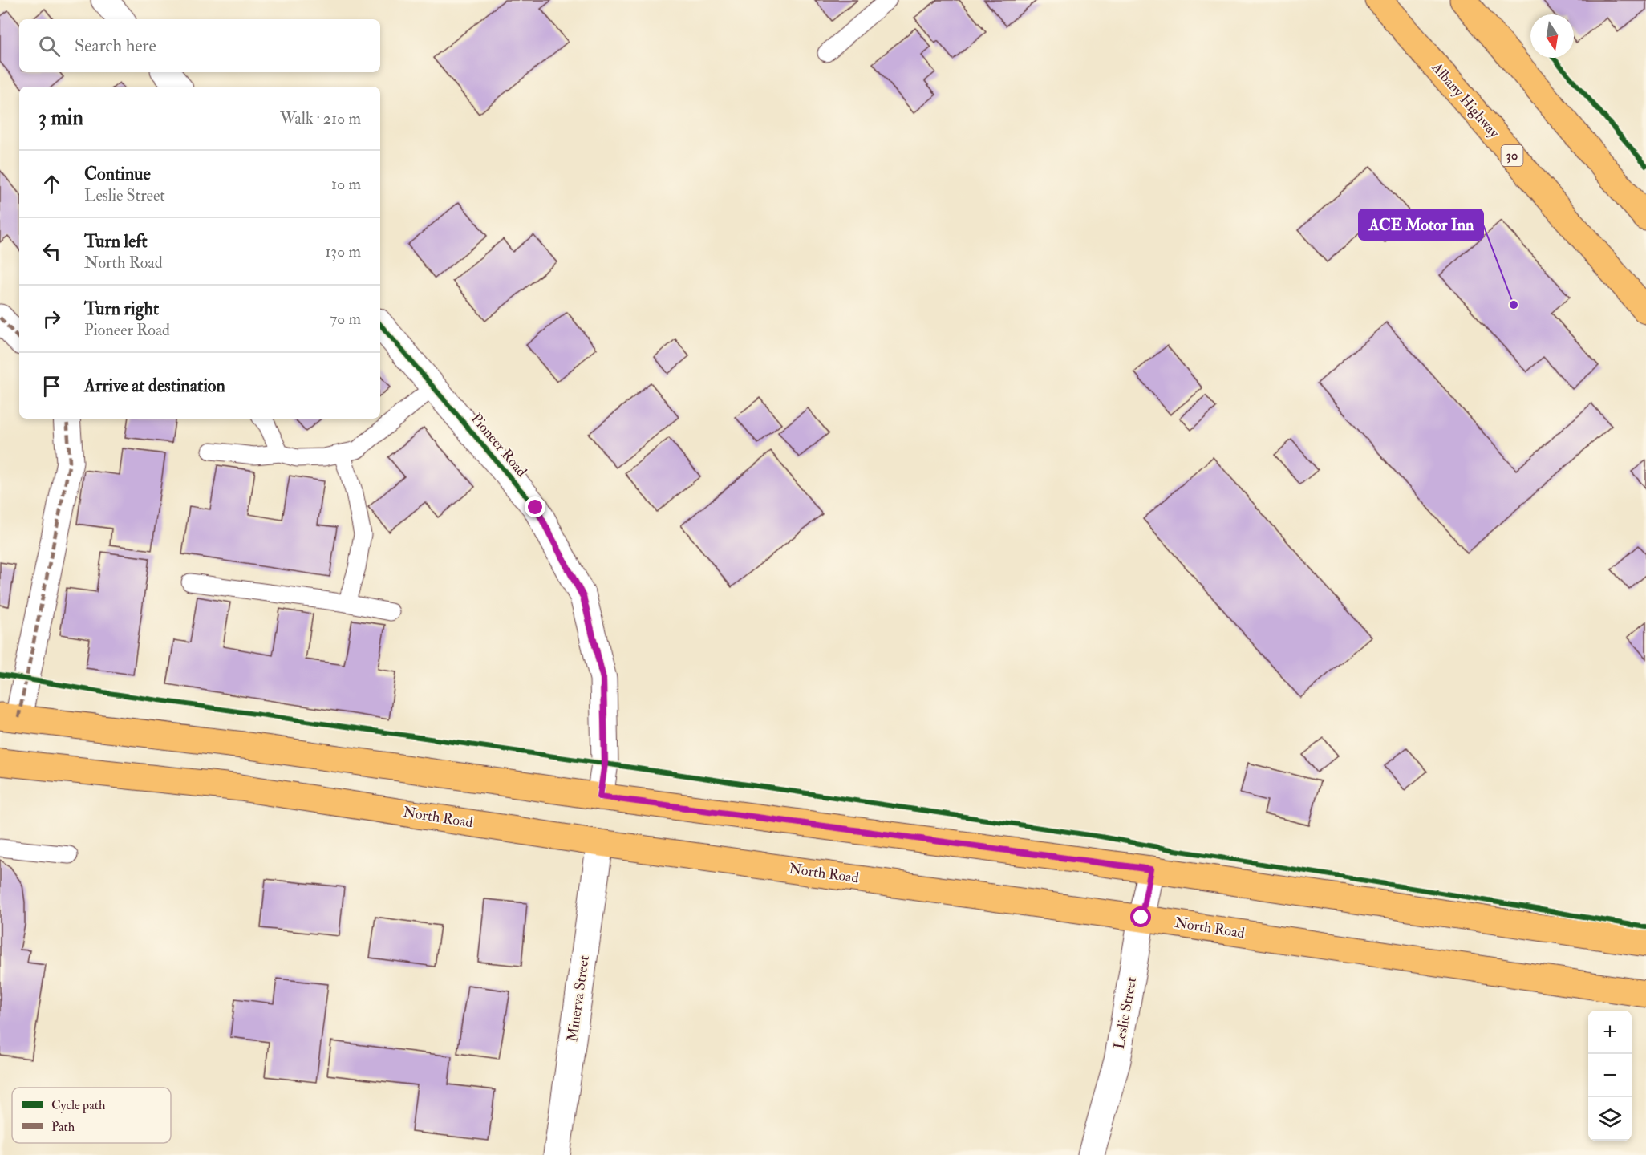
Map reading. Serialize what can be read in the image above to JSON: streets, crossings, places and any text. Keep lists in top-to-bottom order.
{
  "streets": {
    "main road": ["Albany Highway", "30", "North Road"],
    "street": ["Pioneer Road", "Minerva Street", "Leslie Street"]
  },
  "crossings": [
    ["North Road", "Minerva Street"],
    ["North Road", "Leslie Street"]
  ],
  "places": ["ACE Motor Inn"],
  "legend": ["Cycle path", "Path"],
  "north": "bottom",
  "page": {
    "search": "Search here",
    "heading": ["3 min", "Walk · 210 m"],
    "list": [
      ["Continue", "Leslie Street", "10 m"],
      ["Turn left", "North Road", "130 m"],
      ["Turn right", "Pioneer Road", "70 m"],
      "Arrive at destination"
    ],
    "map_buttons": ["+", "−"]
  }
}
